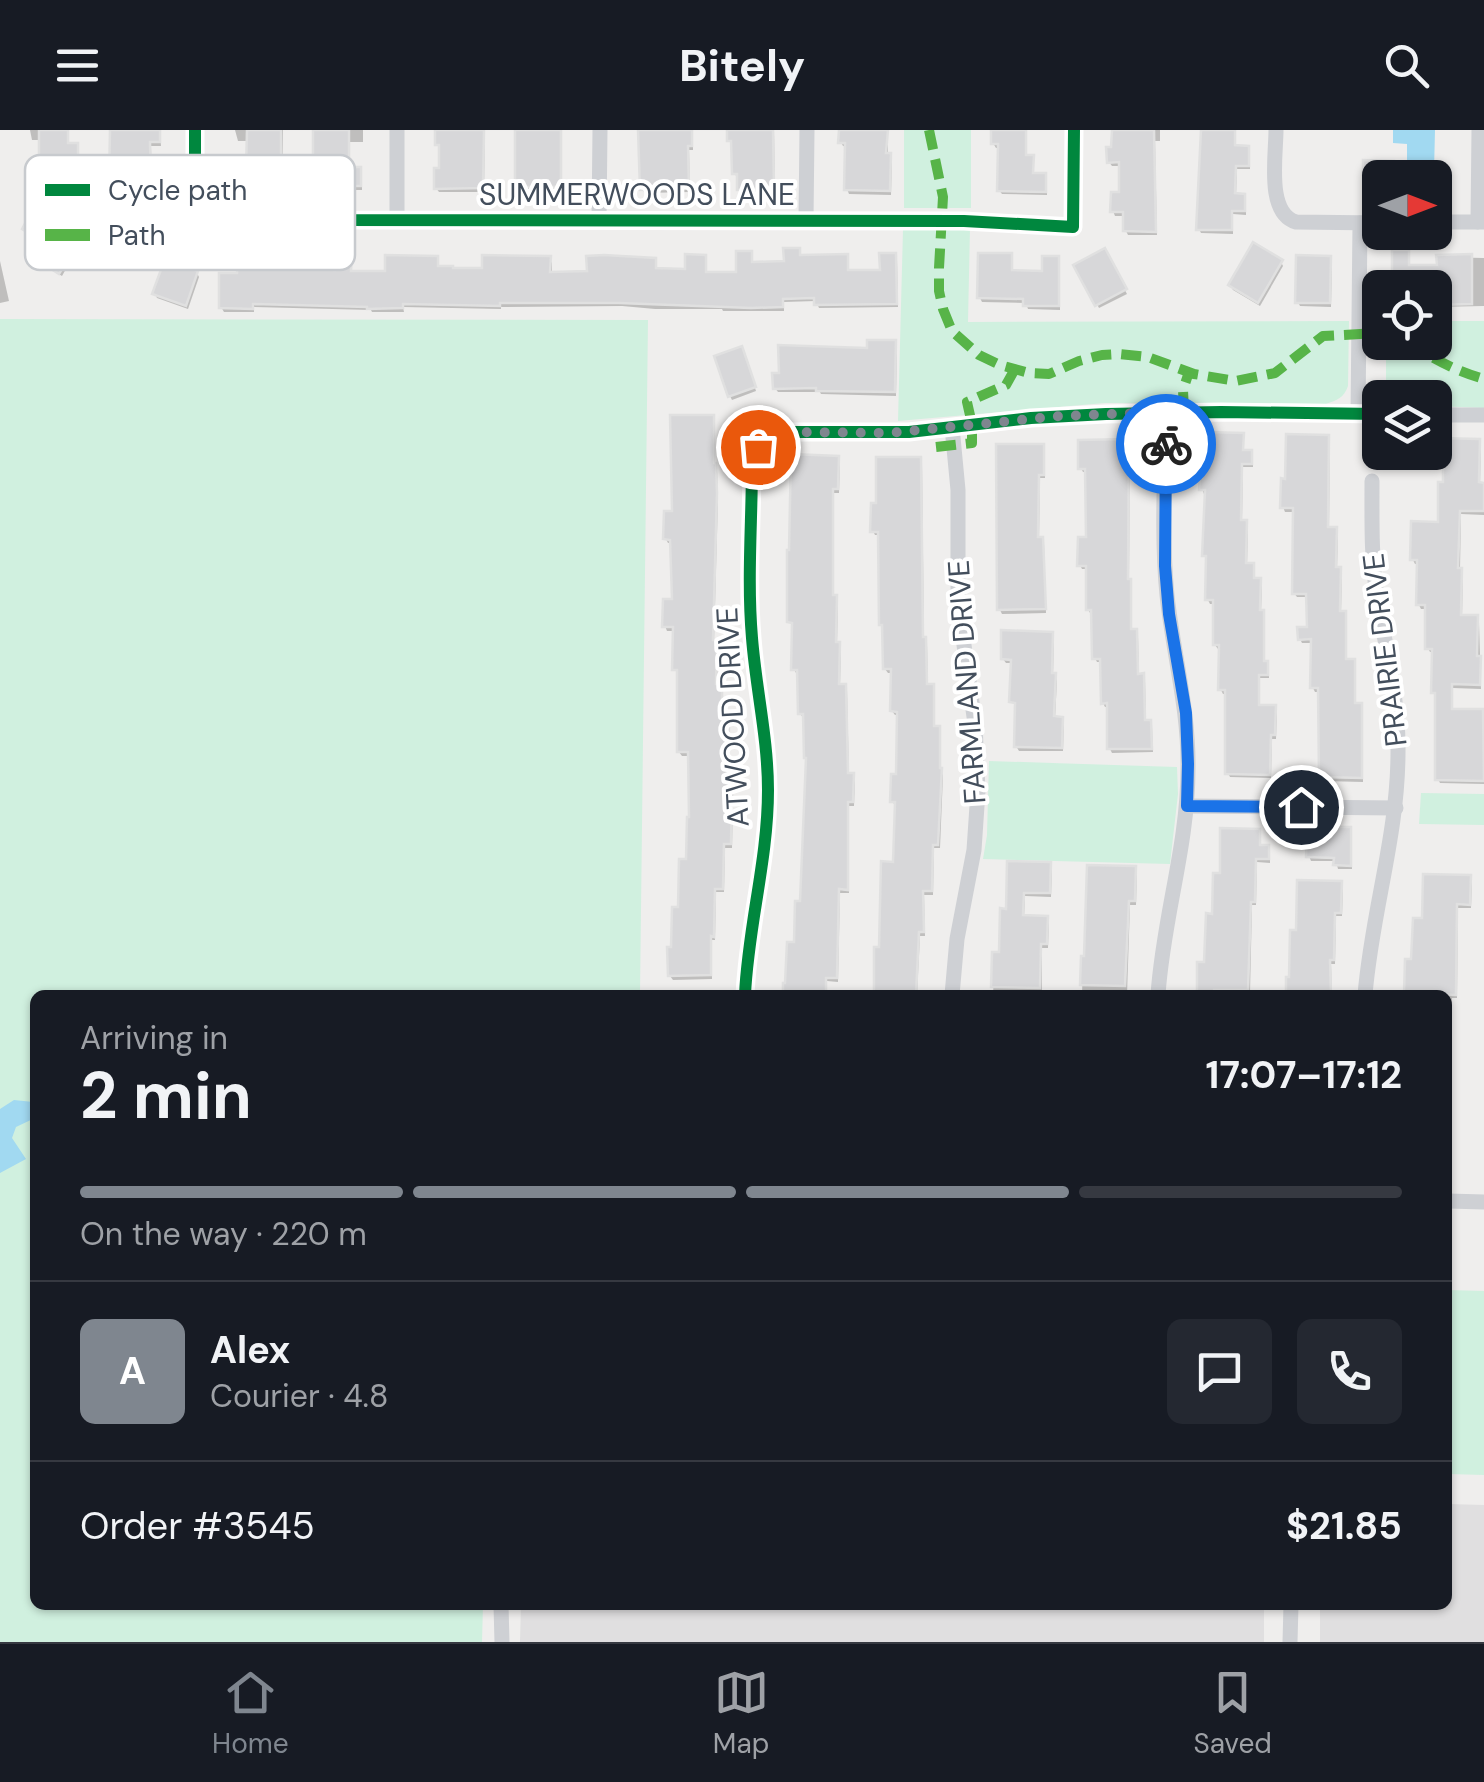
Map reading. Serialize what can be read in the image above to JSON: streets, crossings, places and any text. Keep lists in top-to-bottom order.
{
  "streets": {
    "street": [
      "SUMMERWOODS LANE",
      "PRAIRIE DRIVE",
      "FARMLAND DRIVE",
      "ATWOOD DRIVE"
    ]
  },
  "crossings": [
    ["FARMLAND DRIVE", "ATWOOD DRIVE"]
  ],
  "legend": ["Cycle path", "Path"],
  "north": "right",
  "page": {
    "header": "Bitely",
    "heading": ["2 min", "Arriving in", "17:07–17:12"],
    "panel": [
      "Alex",
      "Courier · 4.8",
      "Order #3545",
      "$21.85"
    ],
    "bar": "On the way · 220 m",
    "round": "A",
    "tabs": ["Home", "Map", "Saved"]
  }
}
